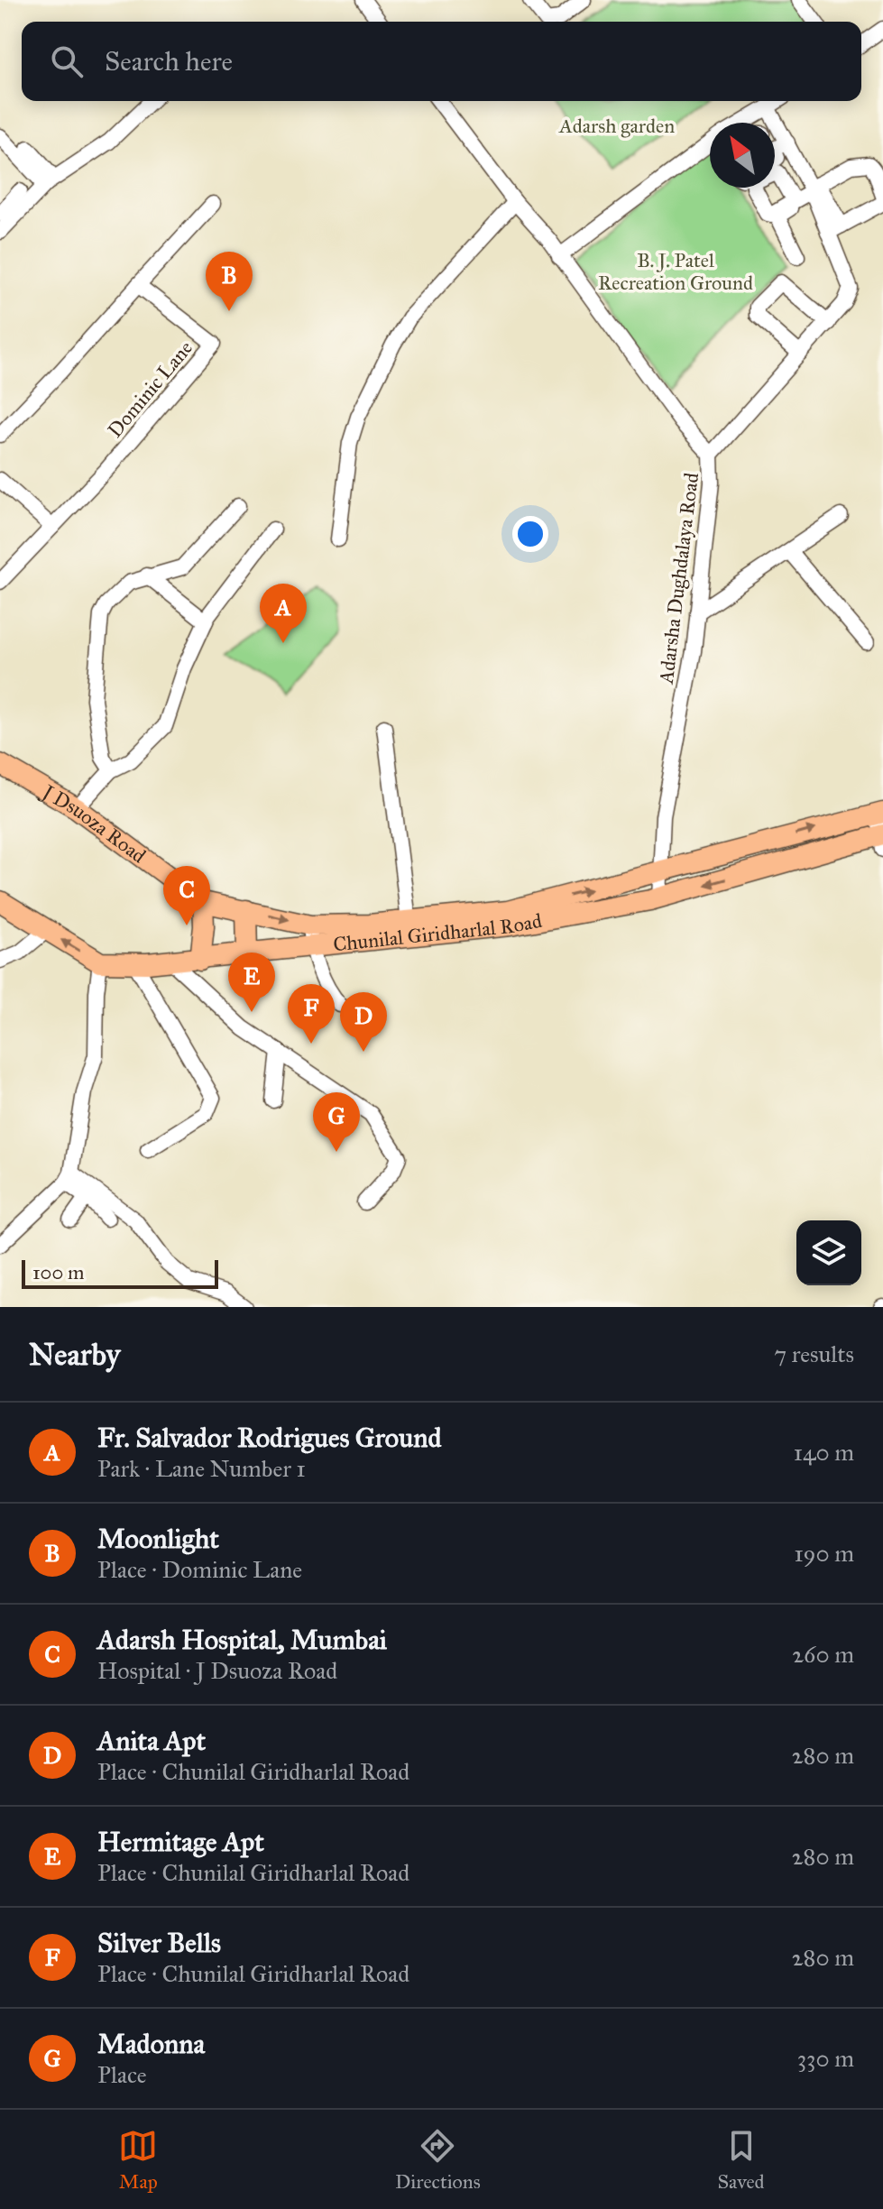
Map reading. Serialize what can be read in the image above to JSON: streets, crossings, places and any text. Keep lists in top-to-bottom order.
{
  "streets": {
    "main road": ["J Dsuoza Road", "Chunilal Giridharlal Road"],
    "street": ["Dominic Lane", "Adarsha Dughdalaya Road"]
  },
  "crossings": [
    ["Adarsha Dughdalaya Road", "Chunilal Giridharlal Road"],
    ["J Dsuoza Road", "Chunilal Giridharlal Road"]
  ],
  "parks": ["Adarsh garden", "B. J. Patel Recreation Ground"],
  "scale_bar": "100 m",
  "north": "top left",
  "page": {
    "search": "Search here",
    "pins": [
      "B",
      "A",
      "C",
      "E",
      "F",
      "D",
      "G"
    ],
    "scale": "100 m",
    "heading": ["Nearby", "7 results"],
    "list": [
      {
        "mark": "A",
        "name": "Fr. Salvador Rodrigues Ground",
        "note": "Park · Lane Number 1",
        "value": "140 m"
      },
      {
        "mark": "B",
        "name": "Moonlight",
        "note": "Place · Dominic Lane",
        "value": "190 m"
      },
      {
        "mark": "C",
        "name": "Adarsh Hospital, Mumbai",
        "note": "Hospital · J Dsuoza Road",
        "value": "260 m"
      },
      {
        "mark": "D",
        "name": "Anita Apt",
        "note": "Place · Chunilal Giridharlal Road",
        "value": "280 m"
      },
      {
        "mark": "E",
        "name": "Hermitage Apt",
        "note": "Place · Chunilal Giridharlal Road",
        "value": "280 m"
      },
      {
        "mark": "F",
        "name": "Silver Bells",
        "note": "Place · Chunilal Giridharlal Road",
        "value": "280 m"
      },
      {
        "mark": "G",
        "name": "Madonna",
        "note": "Place",
        "value": "330 m"
      }
    ],
    "nav": ["Map", "Directions", "Saved"]
  }
}
